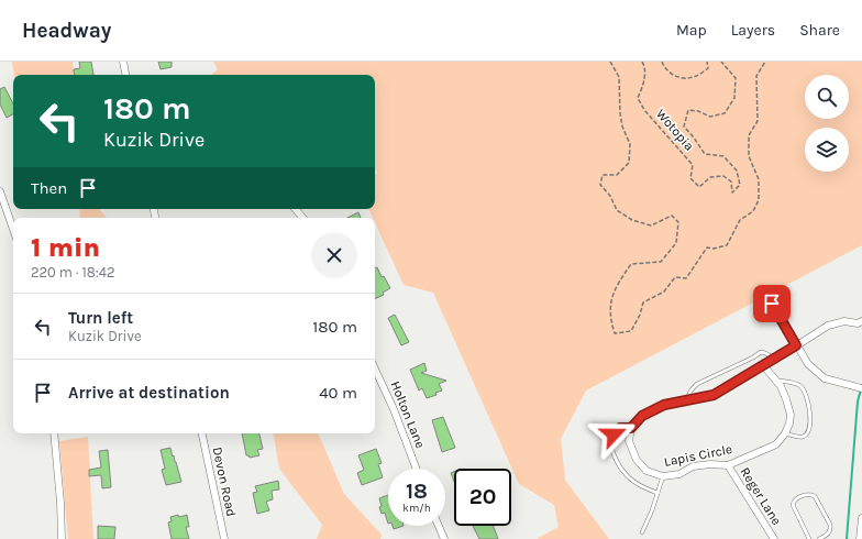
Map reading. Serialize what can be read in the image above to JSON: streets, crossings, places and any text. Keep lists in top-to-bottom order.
{
  "streets": {
    "street": [
      "Holton Lane",
      "Lapis Circle",
      "Devon Road",
      "Reger Lane"
    ],
    "path": ["Wotopia"]
  },
  "crossings": [
    ["Lapis Circle", "Reger Lane"]
  ],
  "page": {
    "header": "Headway",
    "nav": ["Map", "Layers", "Share"],
    "turn": ["180 m", "Kuzik Drive"],
    "then": "Then",
    "heading": ["1 min", "220 m · 18:42"],
    "list": [
      {
        "name": "Turn left",
        "note": "Kuzik Drive",
        "value": "180 m"
      },
      {
        "name": "Arrive at destination",
        "value": "40 m"
      }
    ],
    "speed": "18 km/h",
    "limit": "20"
  }
}
